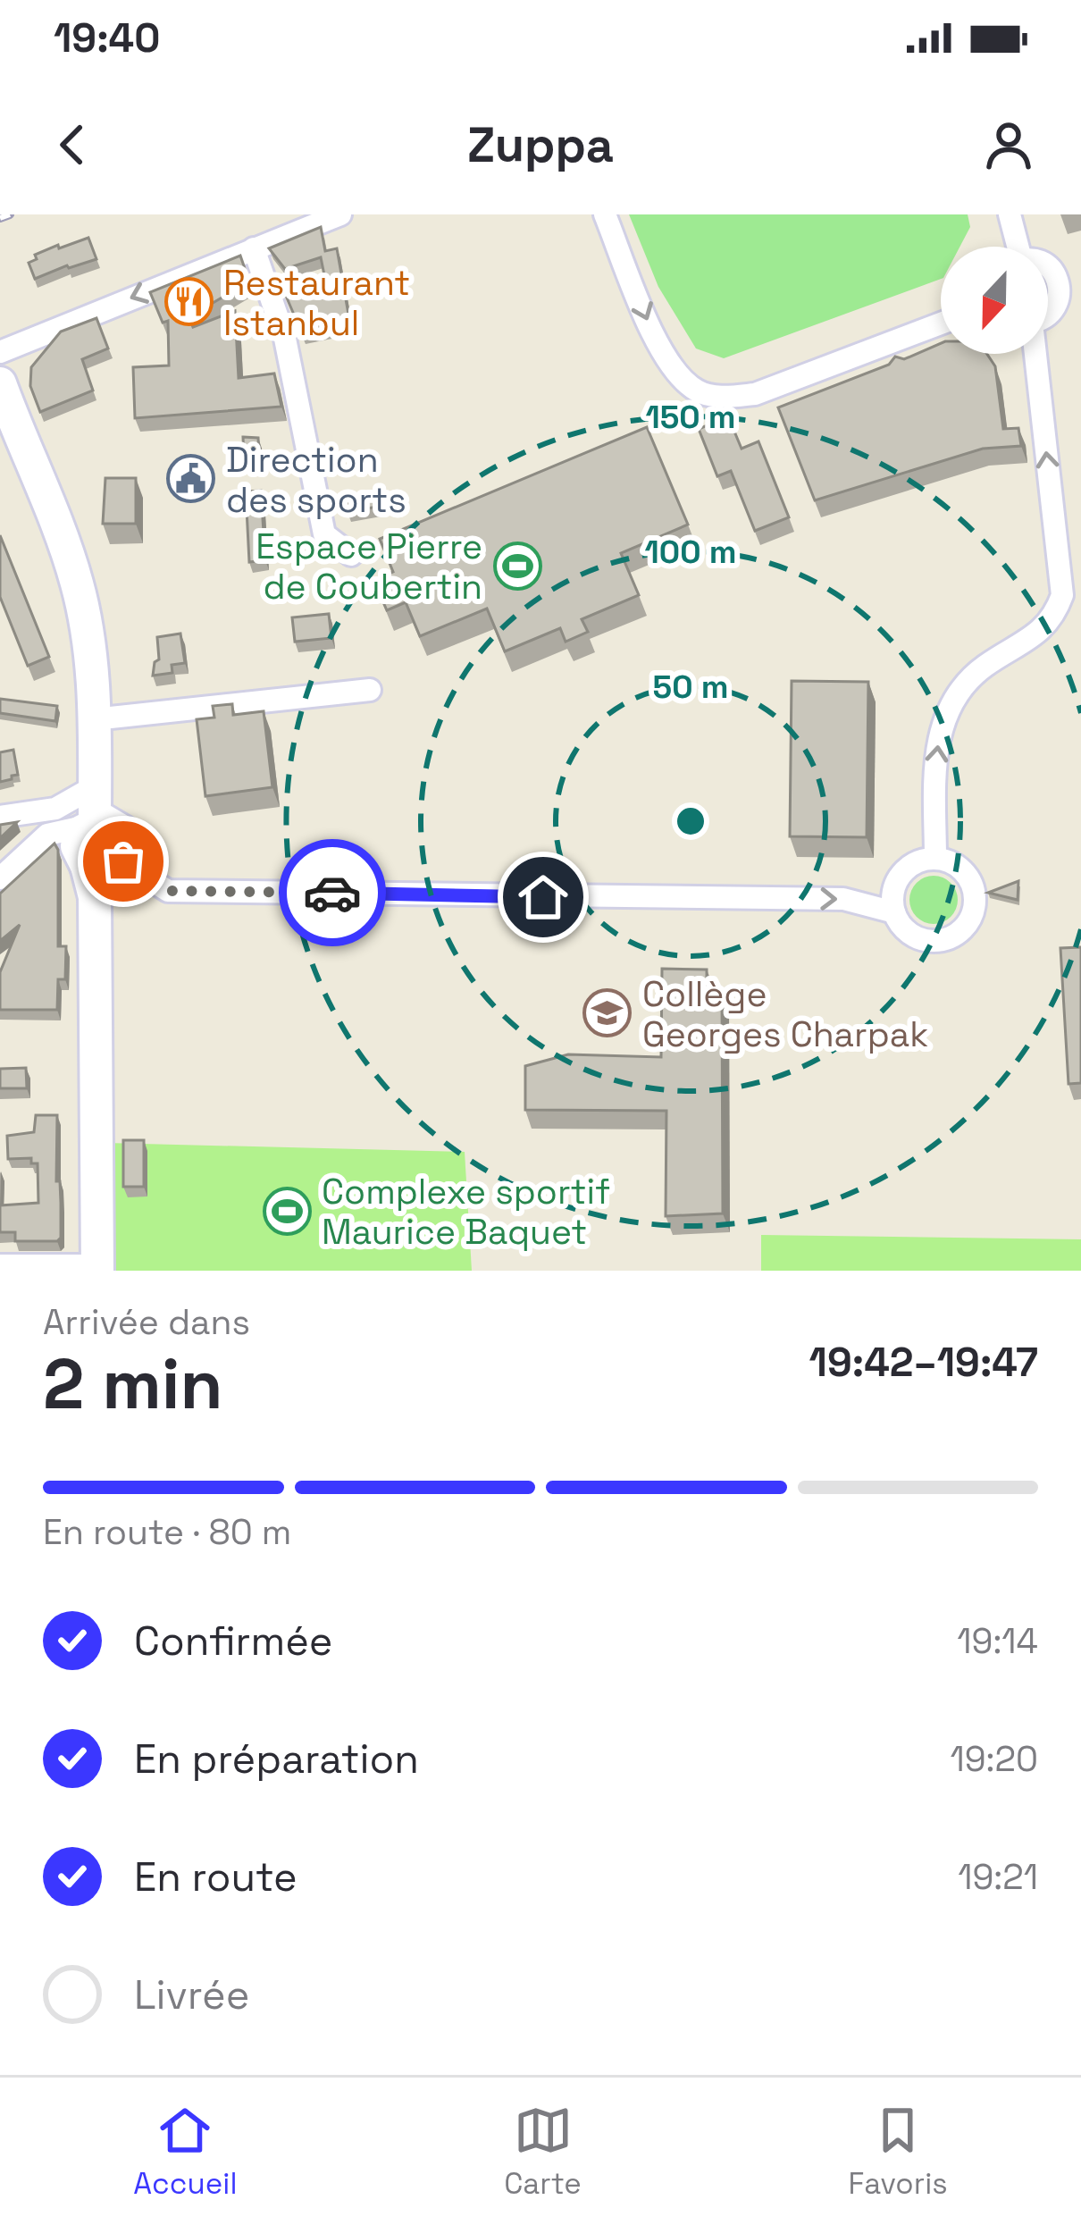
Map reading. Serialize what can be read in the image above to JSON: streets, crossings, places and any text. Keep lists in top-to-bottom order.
{
  "places": {
    "restaurant": ["Restaurant Istanbul"],
    "public building": ["Direction des sports"],
    "sports": ["Espace Pierre de Coubertin", "Complexe sportif Maurice Baquet"],
    "school or university": ["Collège Georges Charpak"]
  },
  "north": "bottom",
  "page": {
    "status": "19:40",
    "header": "Zuppa",
    "heading": ["2 min", "Arrivée dans", "19:42–19:47"],
    "bar": "En route · 80 m",
    "list": [
      ["Confirmée", "19:14"],
      ["En préparation", "19:20"],
      ["En route", "19:21"],
      "Livrée"
    ],
    "tabs": ["Accueil", "Carte", "Favoris"]
  },
  "rings": ["150 m", "100 m", "50 m"]
}
